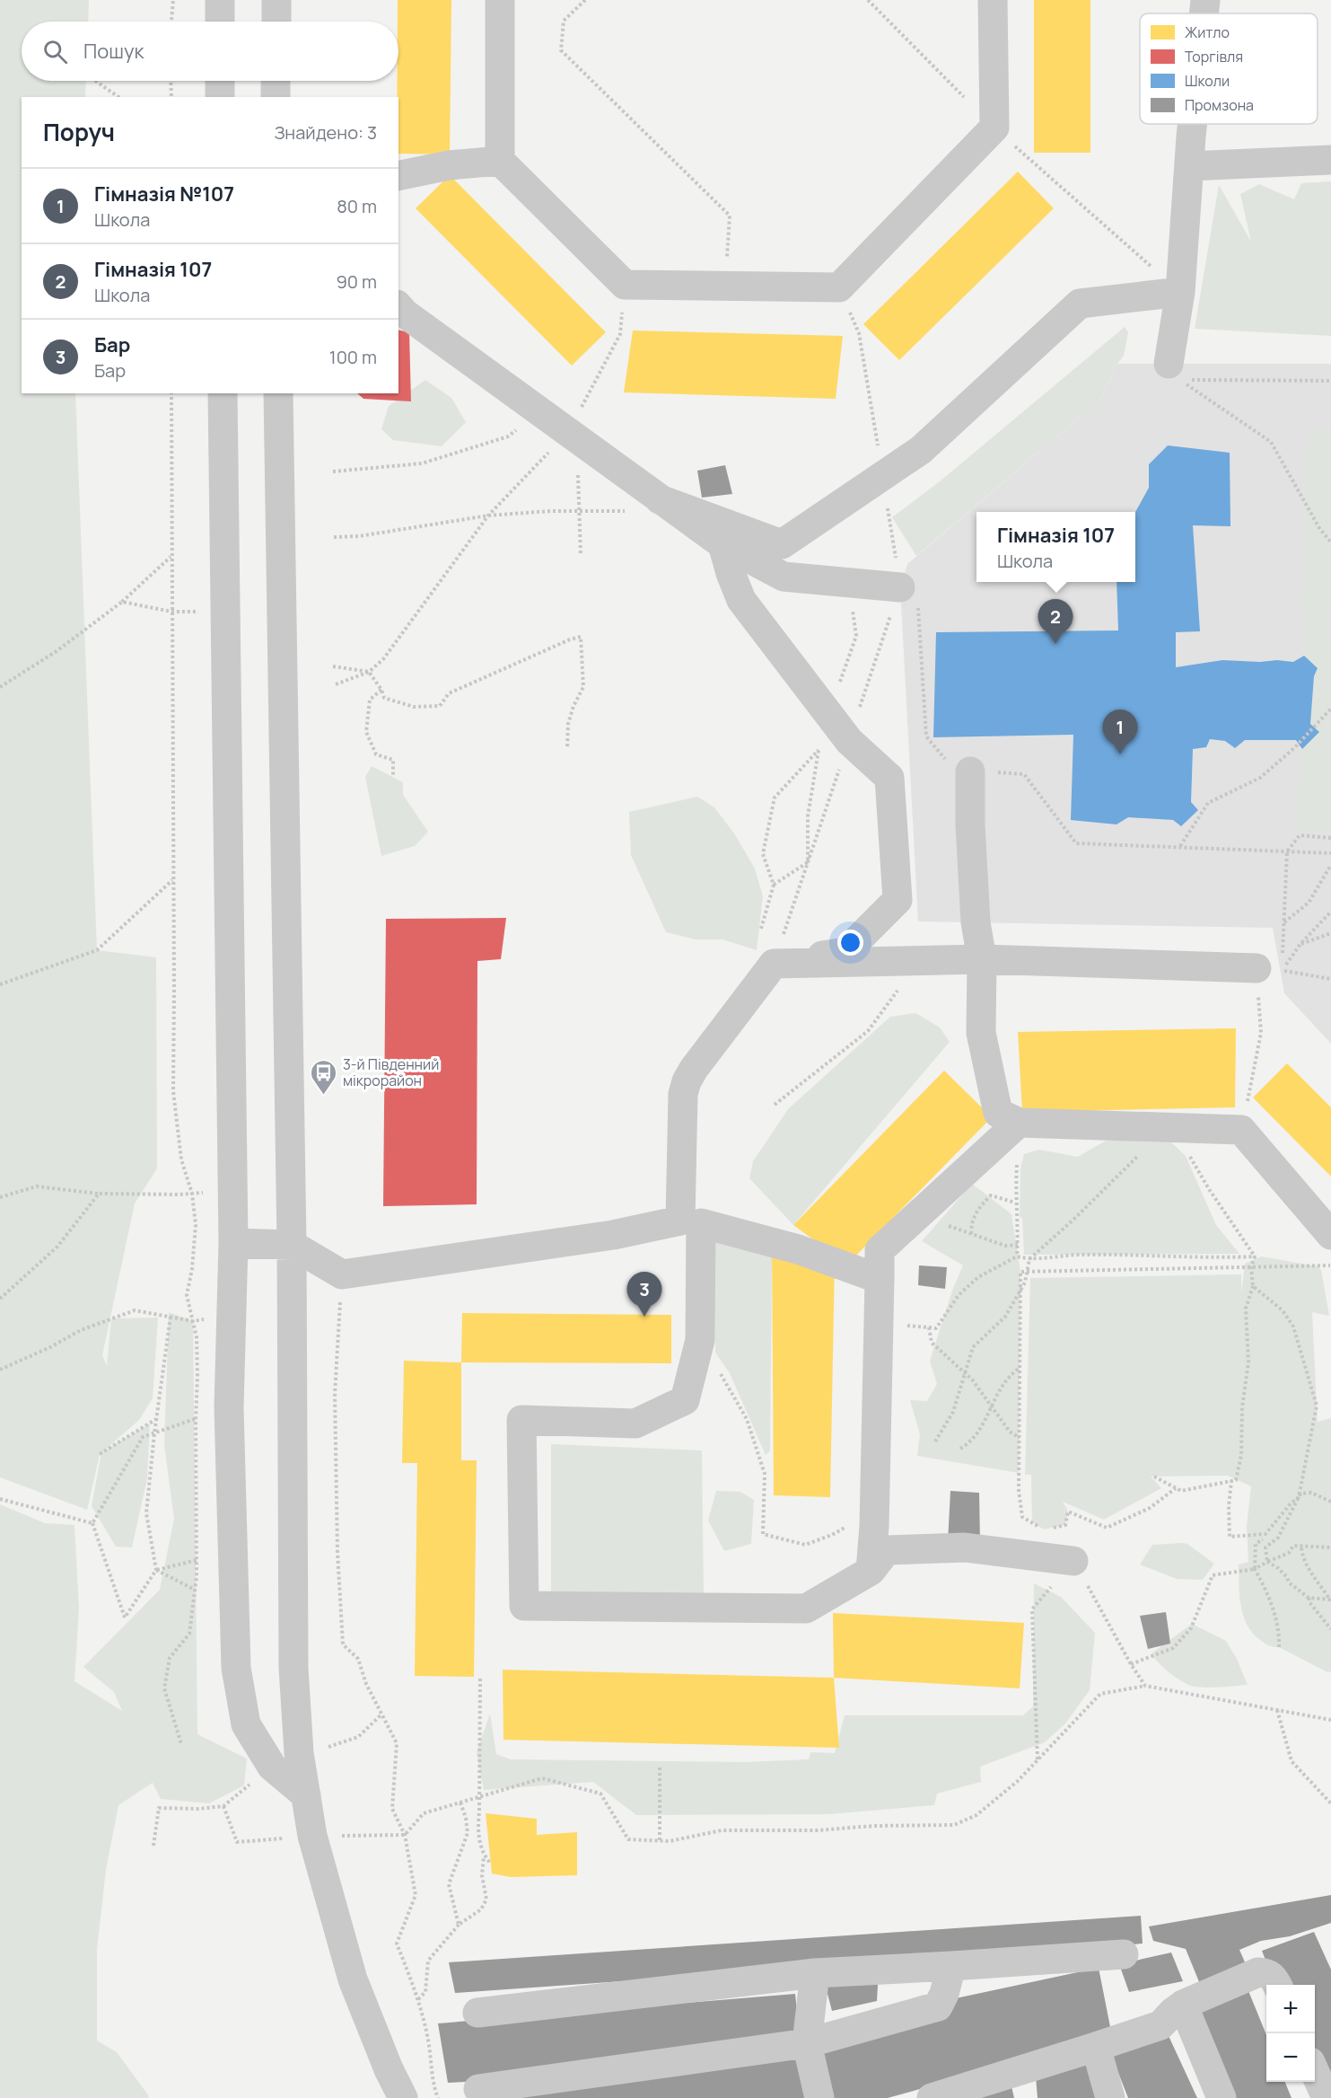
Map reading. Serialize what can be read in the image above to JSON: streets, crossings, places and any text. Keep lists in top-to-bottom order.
{
  "places": {
    "bus stop": ["3-й Південний мікрорайон"]
  },
  "legend": [
    "Житло",
    "Торгівля",
    "Школи",
    "Промзона"
  ],
  "page": {
    "search": "Пошук",
    "heading": ["Поруч", "Знайдено: 3"],
    "list": [
      {
        "mark": "1",
        "name": "Гімназія №107",
        "note": "Школа",
        "value": "80 m"
      },
      {
        "mark": "2",
        "name": "Гімназія 107",
        "note": "Школа",
        "value": "90 m"
      },
      {
        "mark": "3",
        "name": "Бар",
        "note": "Бар",
        "value": "100 m"
      }
    ],
    "popup": ["Гімназія 107", "Школа"],
    "pins": ["2", "1", "3"],
    "map_buttons": ["+", "−"]
  }
}
